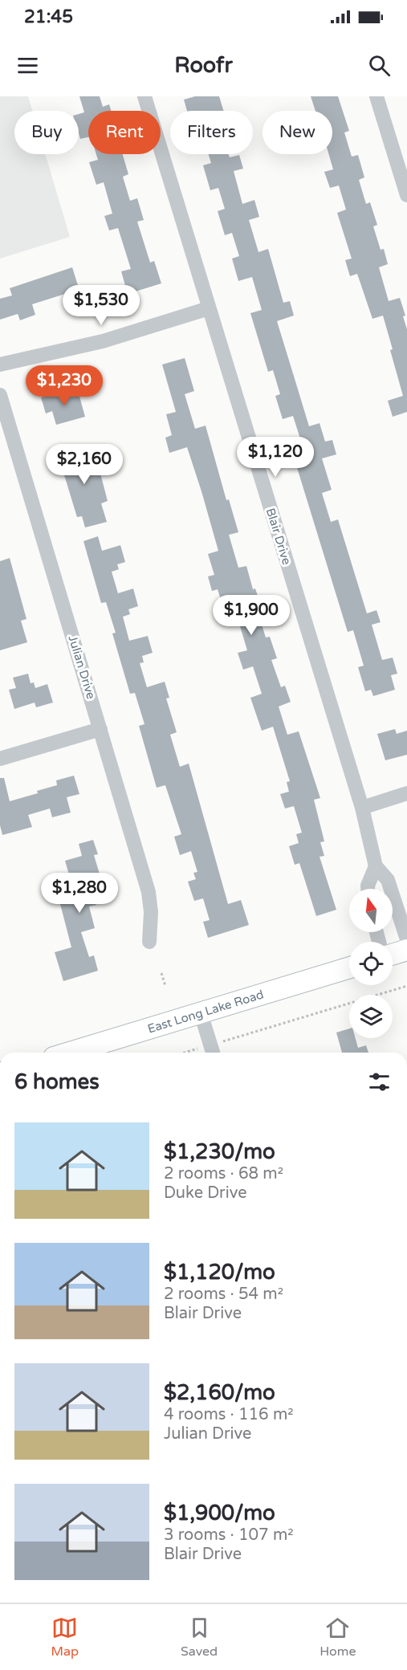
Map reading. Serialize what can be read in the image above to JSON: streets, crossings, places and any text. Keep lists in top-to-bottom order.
{
  "streets": {
    "main road": ["East Long Lake Road"],
    "street": ["Blair Drive", "Julian Drive"]
  },
  "north": "top",
  "page": {
    "status": "21:45",
    "header": "Roofr",
    "chip": [
      "Buy",
      "Rent",
      "Filters",
      "New"
    ],
    "price": [
      "$1,530",
      "$1,230",
      "$1,120",
      "$2,160",
      "$1,900",
      "$1,280"
    ],
    "heading": "6 homes",
    "list": [
      {
        "name": "$1,230/mo",
        "note": "2 rooms · 68 m² · Duke Drive"
      },
      {
        "name": "$1,120/mo",
        "note": "2 rooms · 54 m² · Blair Drive"
      },
      {
        "name": "$2,160/mo",
        "note": "4 rooms · 116 m² · Julian Drive"
      },
      {
        "name": "$1,900/mo",
        "note": "3 rooms · 107 m² · Blair Drive"
      }
    ],
    "tabs": ["Map", "Saved", "Home"]
  }
}
